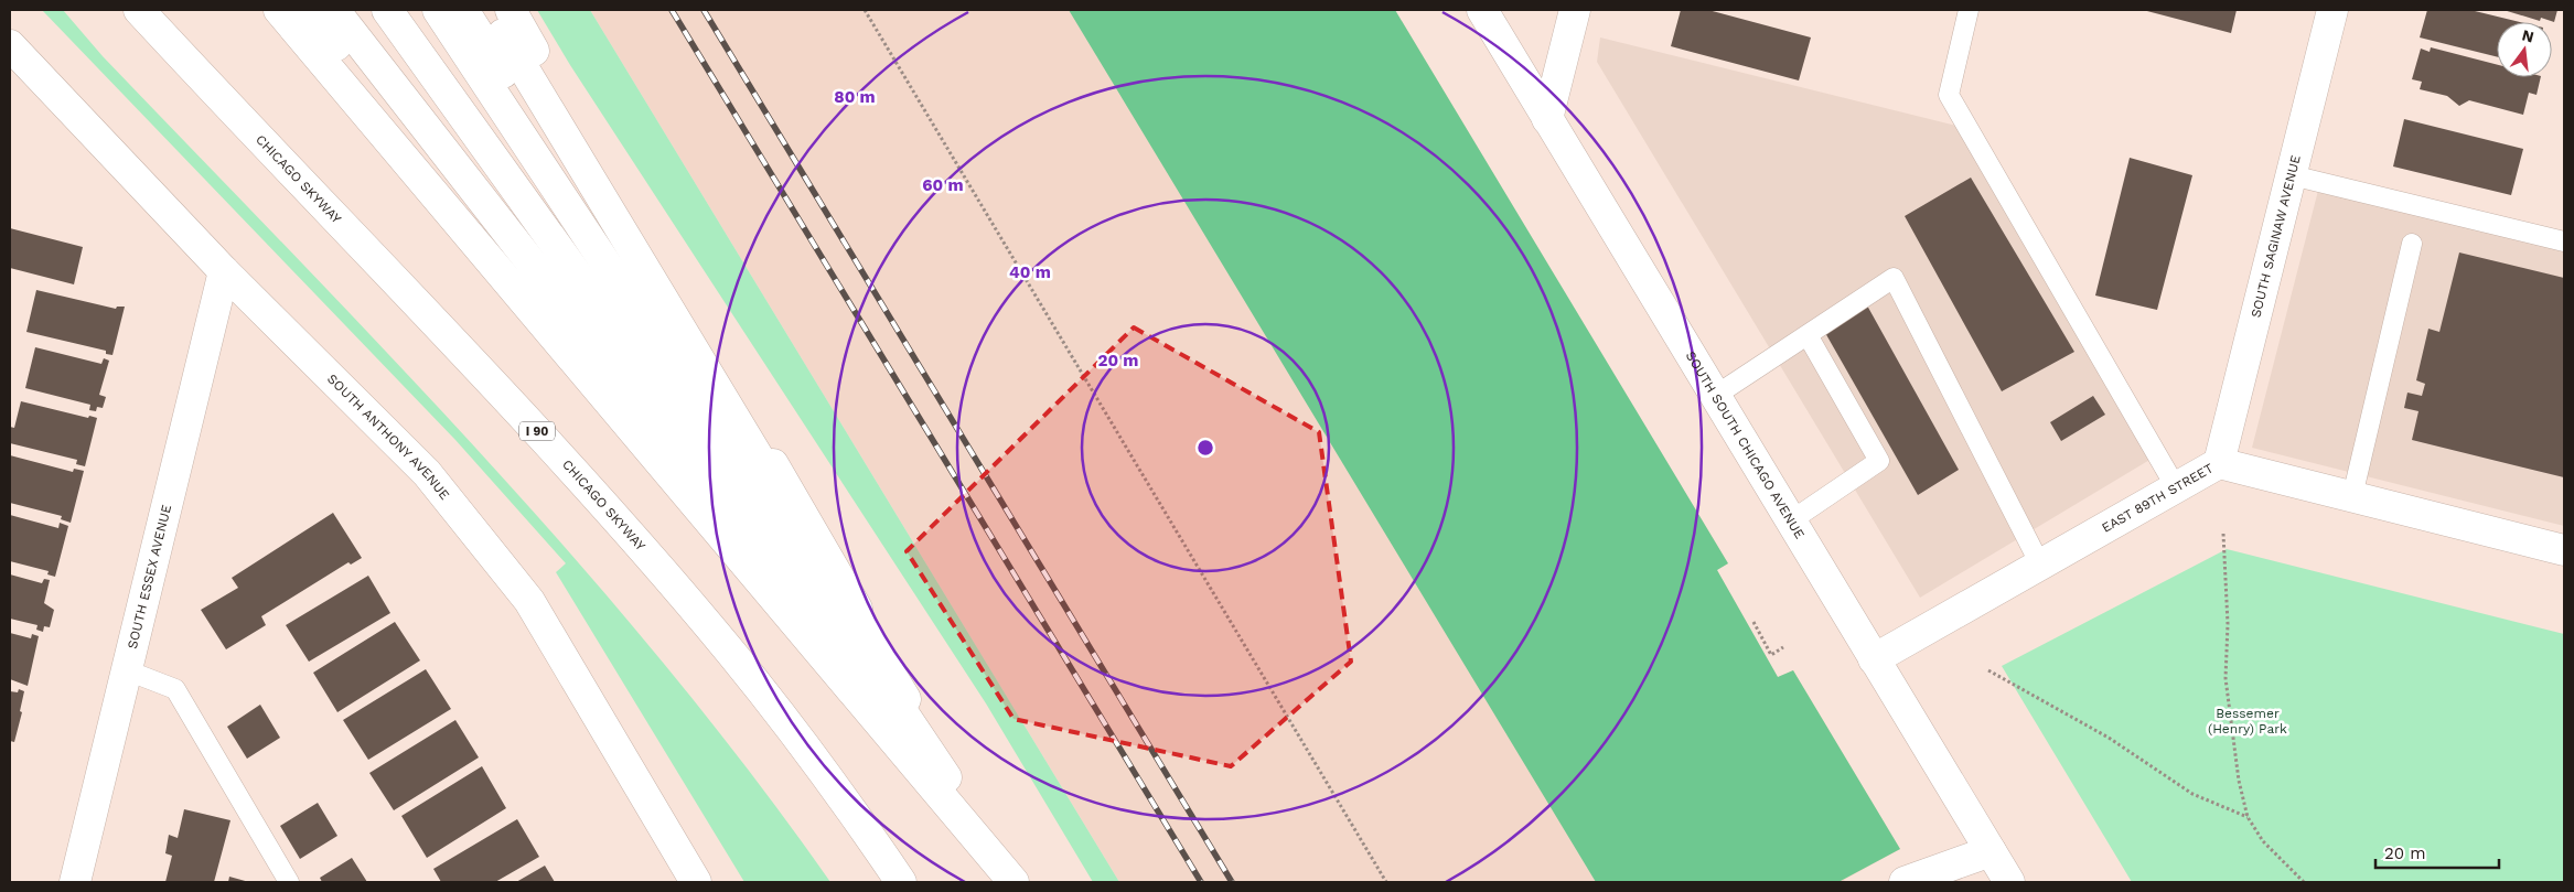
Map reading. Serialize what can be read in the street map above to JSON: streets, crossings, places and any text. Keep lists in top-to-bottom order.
{
  "streets": {
    "main road": [
      "CHICAGO SKYWAY",
      "SOUTH SAGINAW AVENUE",
      "I 90",
      "SOUTH ANTHONY AVENUE",
      "SOUTH SOUTH CHICAGO AVENUE",
      "EAST 89TH STREET",
      "SOUTH ESSEX AVENUE"
    ]
  },
  "crossings": [
    ["SOUTH SAGINAW AVENUE", "EAST 89TH STREET"],
    ["SOUTH ANTHONY AVENUE", "SOUTH ESSEX AVENUE"],
    ["SOUTH SOUTH CHICAGO AVENUE", "EAST 89TH STREET"]
  ],
  "parks": ["Bessemer (Henry) Park"],
  "scale_bar": "20 m",
  "north": "top",
  "rings": [
    "80 m",
    "60 m",
    "40 m",
    "20 m"
  ]
}
